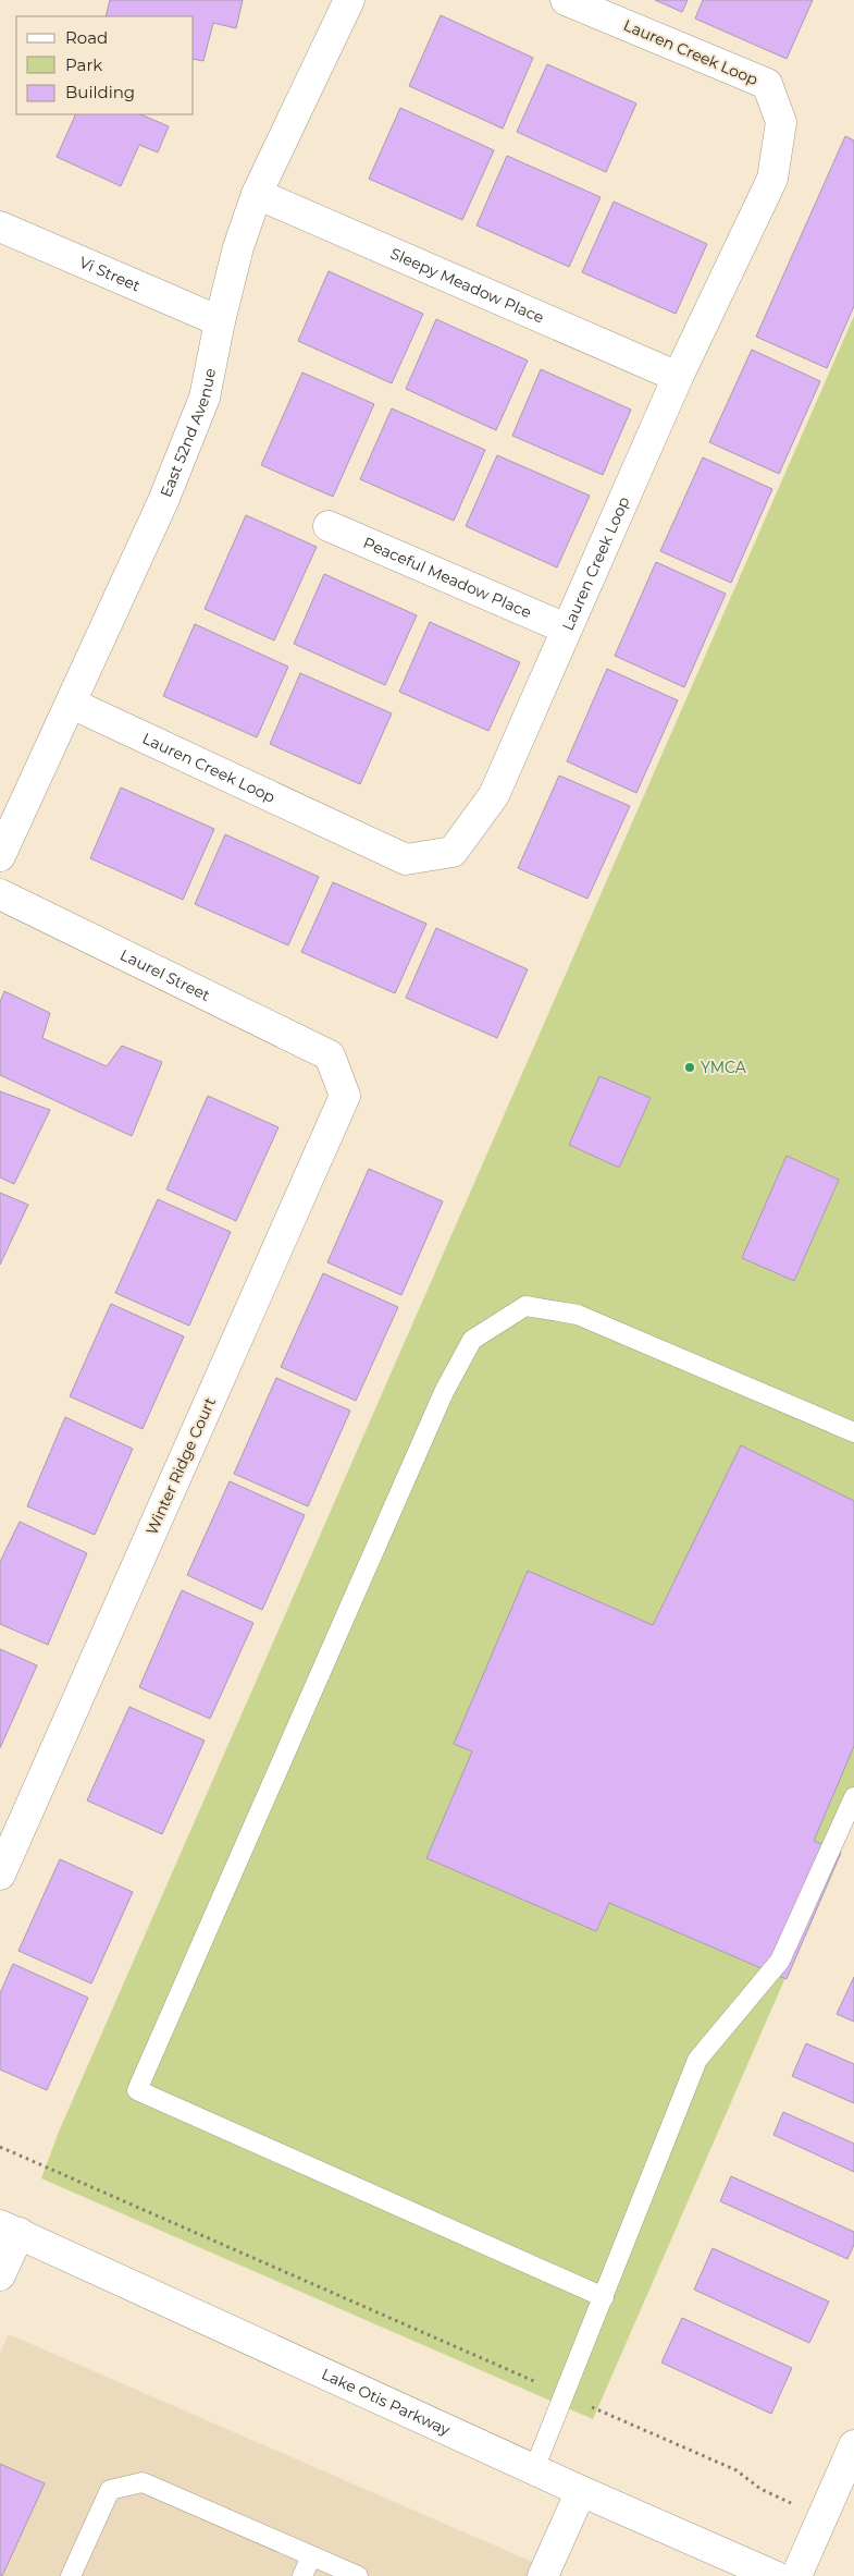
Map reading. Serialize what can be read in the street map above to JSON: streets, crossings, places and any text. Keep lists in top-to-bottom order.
{
  "streets": {
    "street": [
      "Lauren Creek Loop",
      "Vi Street",
      "Sleepy Meadow Place",
      "East 52nd Avenue",
      "Peaceful Meadow Place",
      "Laurel Street",
      "Winter Ridge Court",
      "Lake Otis Parkway"
    ]
  },
  "crossings": [
    ["Lauren Creek Loop", "Sleepy Meadow Place"],
    ["Lauren Creek Loop", "East 52nd Avenue"],
    ["Lauren Creek Loop", "Peaceful Meadow Place"],
    ["Vi Street", "East 52nd Avenue"],
    ["Sleepy Meadow Place", "East 52nd Avenue"],
    ["Laurel Street", "Winter Ridge Court"]
  ],
  "places": ["YMCA"],
  "legend": ["Road", "Park", "Building"]
}
